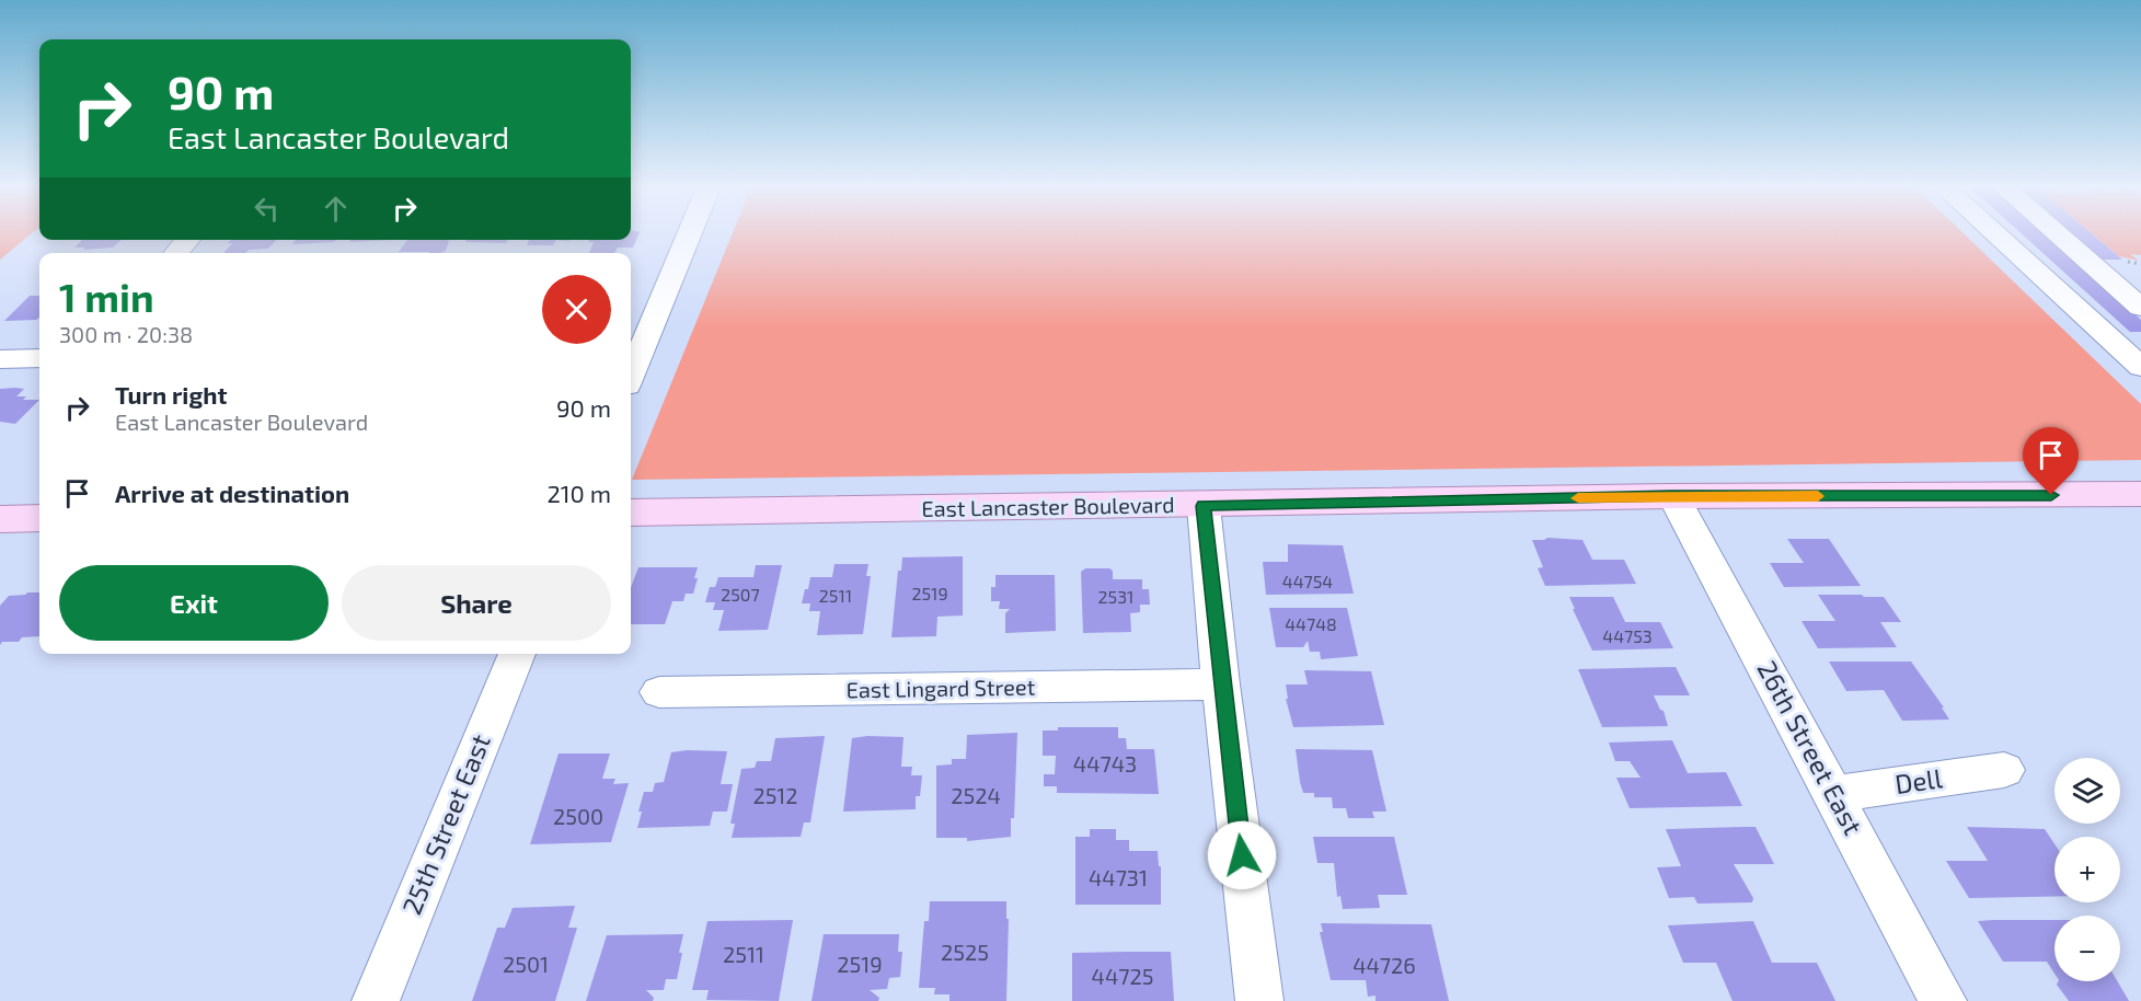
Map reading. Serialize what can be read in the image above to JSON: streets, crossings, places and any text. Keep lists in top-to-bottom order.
{
  "streets": {
    "main road": ["East Lancaster Boulevard"],
    "street": [
      "East Lingard Street",
      "26th Street East",
      "Dell",
      "25th Street East"
    ]
  },
  "crossings": [
    ["East Lancaster Boulevard", "26th Street East"],
    ["26th Street East", "Dell"]
  ],
  "house_numbers": [
    "44754",
    "2519",
    "2507",
    "2511",
    "2531",
    "44748",
    "44753",
    "44743",
    "2512",
    "2524",
    "2500",
    "44731",
    "2525",
    "2511",
    "2501",
    "2519",
    "44726",
    "44725"
  ],
  "page": {
    "turn": ["90 m", "East Lancaster Boulevard"],
    "heading": ["1 min", "300 m · 20:38"],
    "list": [
      {
        "name": "Turn right",
        "note": "East Lancaster Boulevard",
        "value": "90 m"
      },
      {
        "name": "Arrive at destination",
        "value": "210 m"
      }
    ],
    "buttons": ["Exit", "Share"],
    "map_buttons": ["+", "−"]
  }
}
